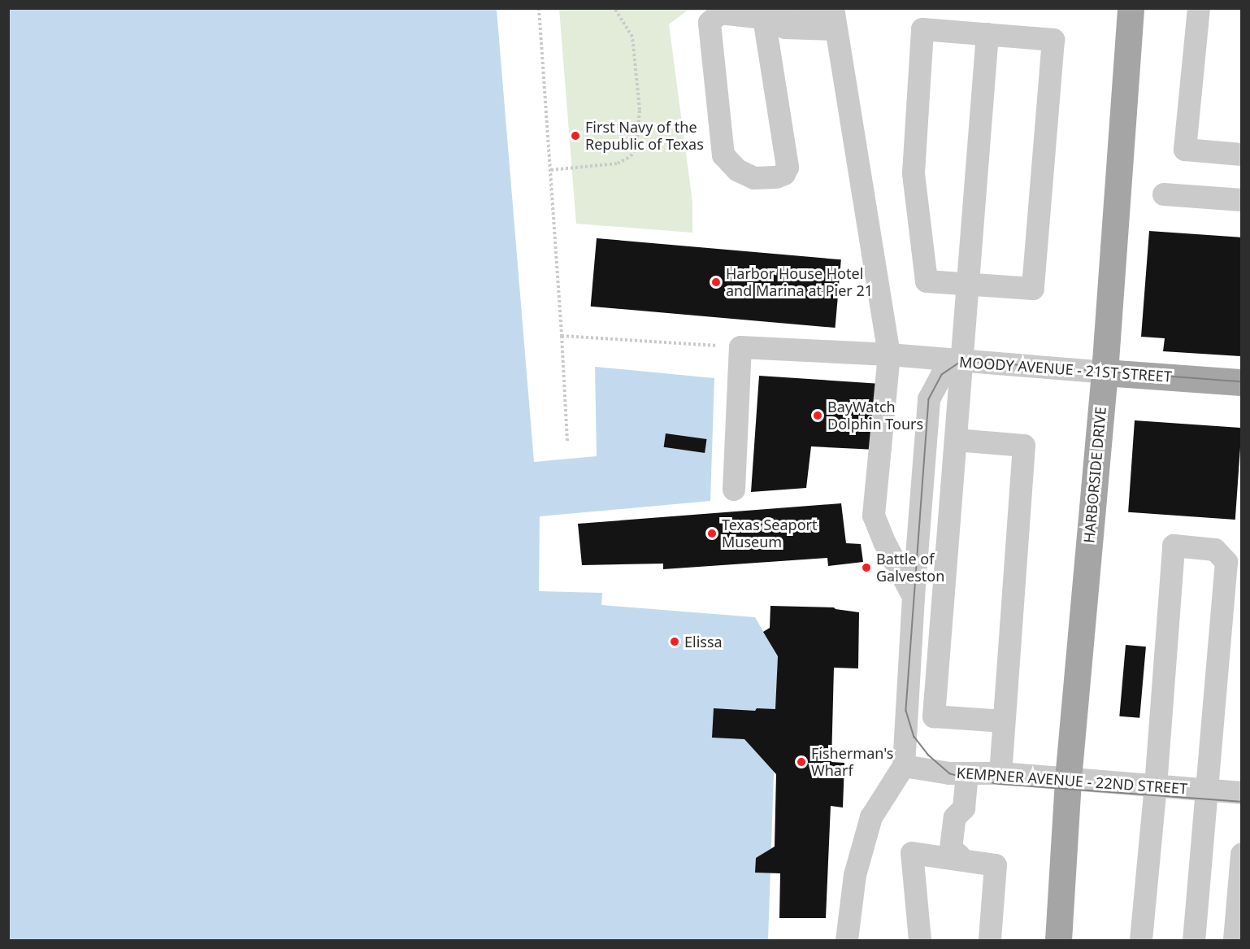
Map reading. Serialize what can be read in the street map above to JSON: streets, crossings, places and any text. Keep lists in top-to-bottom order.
{
  "streets": {
    "main road": ["MOODY AVENUE - 21ST STREET", "HARBORSIDE DRIVE"],
    "street": ["KEMPNER AVENUE - 22ND STREET"]
  },
  "crossings": [
    ["MOODY AVENUE - 21ST STREET", "HARBORSIDE DRIVE"],
    ["HARBORSIDE DRIVE", "KEMPNER AVENUE - 22ND STREET"]
  ],
  "places": [
    "First Navy of the Republic of Texas",
    "Harbor House Hotel and Marina at Pier 21",
    "BayWatch Dolphin Tours",
    "Texas Seaport Museum",
    "Battle of Galveston",
    "Elissa",
    "Fisherman's Wharf"
  ]
}
